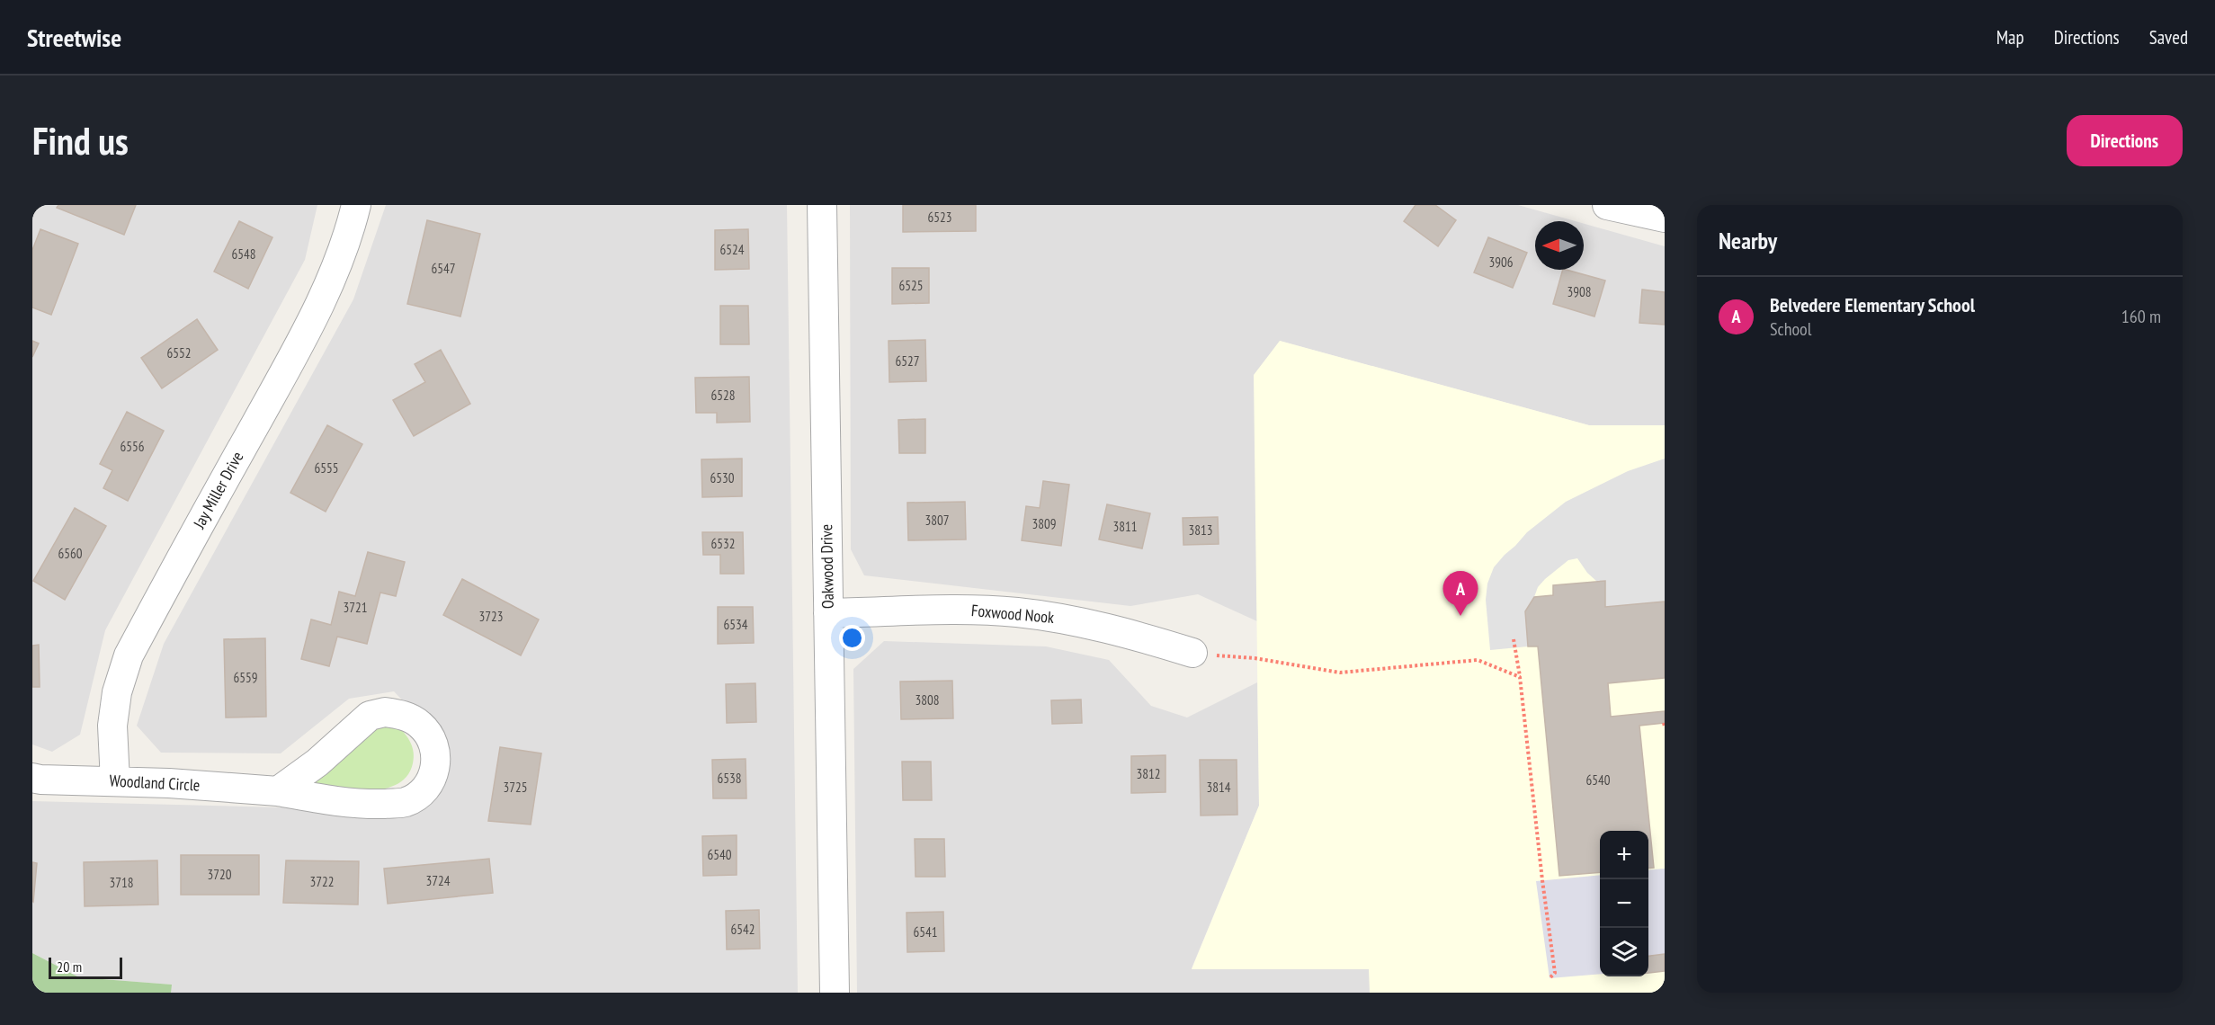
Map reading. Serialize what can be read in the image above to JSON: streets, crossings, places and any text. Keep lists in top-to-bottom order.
{
  "streets": {
    "street": [
      "Jay Miller Drive",
      "Oakwood Drive",
      "Foxwood Nook",
      "Woodland Circle"
    ]
  },
  "crossings": [
    ["Jay Miller Drive", "Woodland Circle"],
    ["Oakwood Drive", "Foxwood Nook"]
  ],
  "house_numbers": [
    "6523",
    "6524",
    "6548",
    "3906",
    "6547",
    "6525",
    "3908",
    "6552",
    "6527",
    "6528",
    "6556",
    "6555",
    "6530",
    "3807",
    "3809",
    "3811",
    "3813",
    "6532",
    "6560",
    "3721",
    "3723",
    "6534",
    "6559",
    "3808",
    "3812",
    "6538",
    "6540",
    "3725",
    "3814",
    "6540",
    "3720",
    "3724",
    "3722",
    "3718",
    "6542",
    "6541"
  ],
  "scale_bar": "20 m",
  "north": "left",
  "page": {
    "header": "Streetwise",
    "nav": ["Map", "Directions", "Saved"],
    "buttons": "Directions",
    "title": "Find us",
    "heading": "Nearby",
    "list": [
      {
        "mark": "A",
        "name": "Belvedere Elementary School",
        "note": "School",
        "value": "160 m"
      }
    ],
    "pins": "A",
    "map_buttons": ["+", "−"],
    "scale": "20 m"
  }
}
